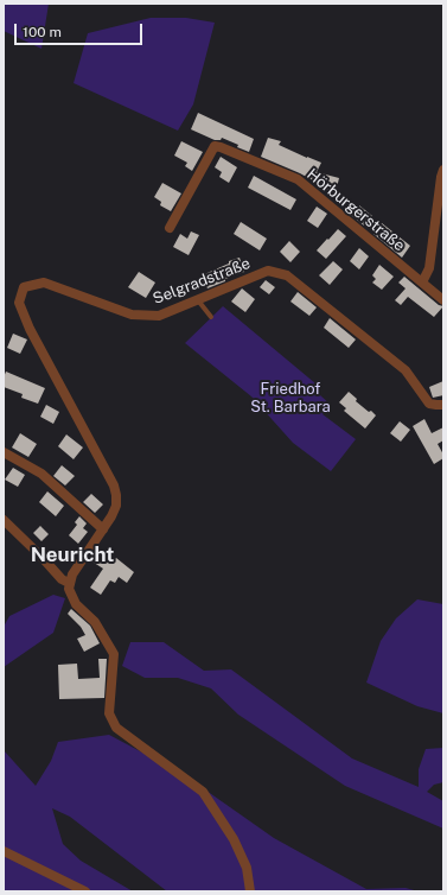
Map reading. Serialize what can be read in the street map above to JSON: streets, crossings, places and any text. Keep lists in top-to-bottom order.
{
  "streets": {
    "street": ["Hörburgerstraße", "Selgradstraße"]
  },
  "districts": ["Neuricht"],
  "parks": ["Friedhof St. Barbara"],
  "scale_bar": "100 m"
}
